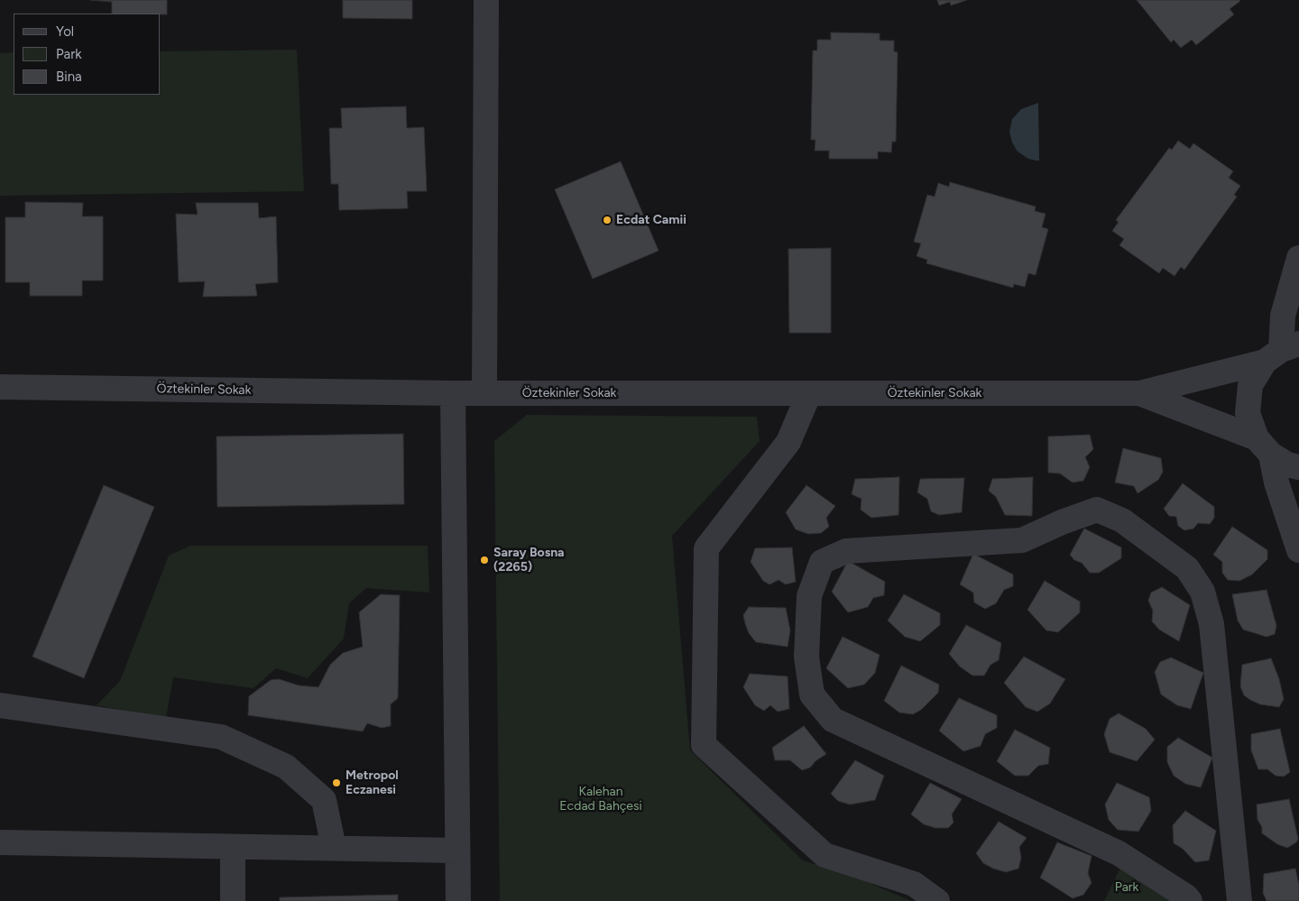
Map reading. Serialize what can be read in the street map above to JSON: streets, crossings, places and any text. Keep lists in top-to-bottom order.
{
  "streets": {
    "street": ["Öztekinler Sokak"]
  },
  "parks": ["Kalehan Ecdad Bahçesi", "Park"],
  "places": ["Ecdat Camii", "Saray Bosna (2265)", "Metropol Eczanesi"],
  "legend": ["Yol", "Park", "Bina"]
}
